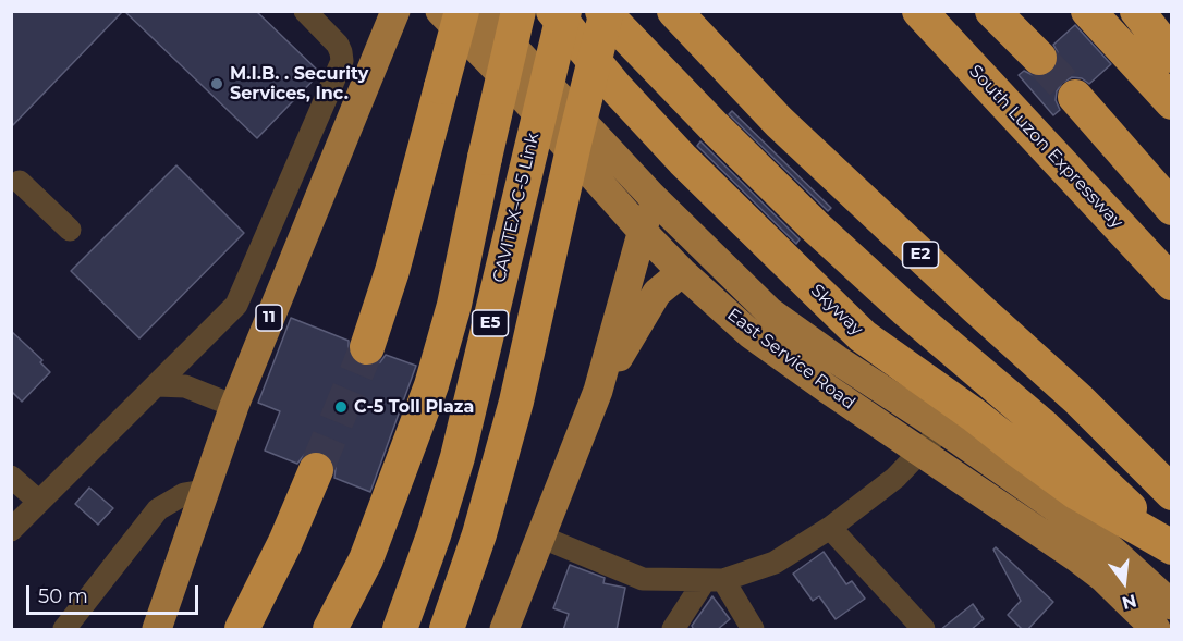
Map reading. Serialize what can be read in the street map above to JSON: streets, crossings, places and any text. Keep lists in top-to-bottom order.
{
  "streets": {
    "highway": [
      "South Luzon Expressway",
      "CAVITEX–C-5 Link",
      "E2",
      "Skyway",
      "E5"
    ],
    "main road": ["11", "East Service Road"]
  },
  "crossings": [
    ["Skyway", "E5"]
  ],
  "places": ["M.I.B. . Security Services, Inc.", "C-5 Toll Plaza"],
  "scale_bar": "50 m",
  "north": "bottom"
}
